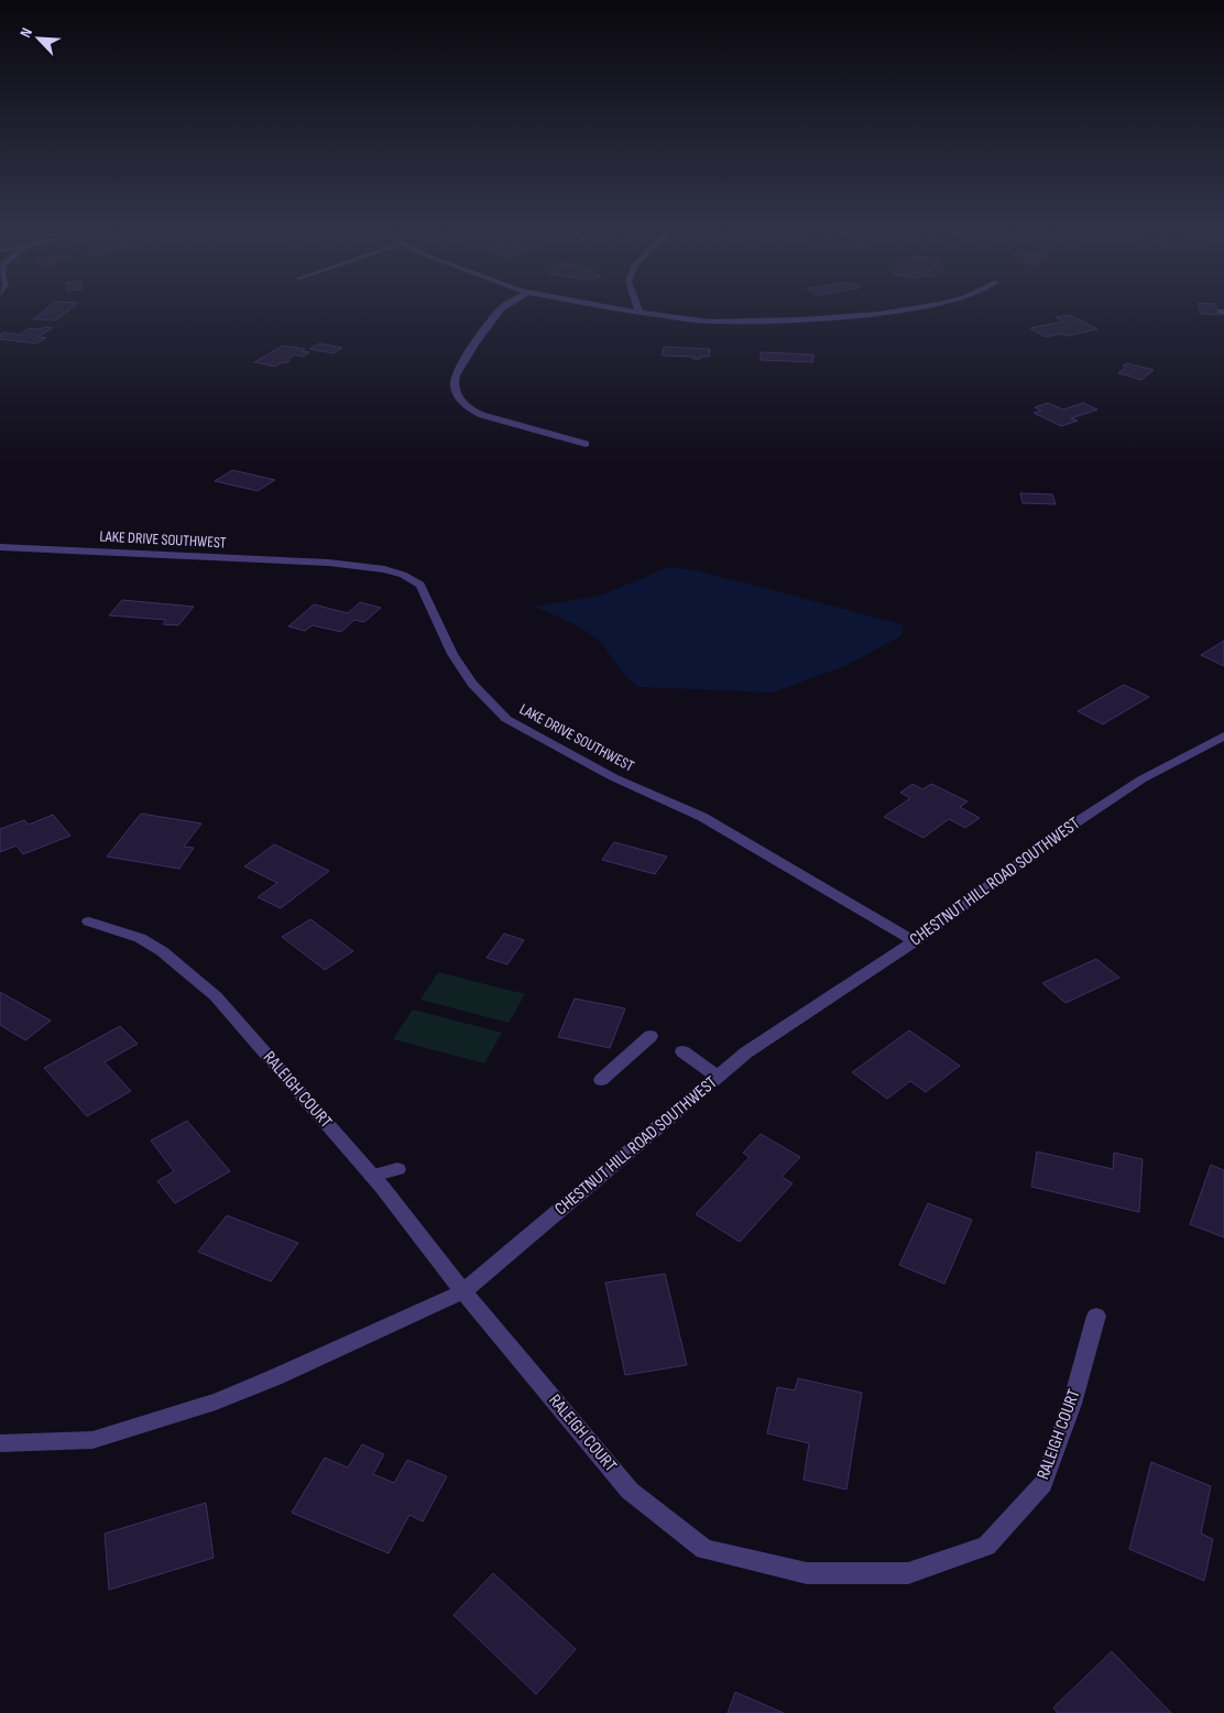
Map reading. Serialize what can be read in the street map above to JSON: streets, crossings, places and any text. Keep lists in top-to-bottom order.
{
  "streets": {
    "street": ["LAKE DRIVE SOUTHWEST", "CHESTNUT HILL ROAD SOUTHWEST", "RALEIGH COURT"]
  },
  "crossings": [
    ["LAKE DRIVE SOUTHWEST", "CHESTNUT HILL ROAD SOUTHWEST"],
    ["CHESTNUT HILL ROAD SOUTHWEST", "RALEIGH COURT"]
  ],
  "north": "top left"
}
